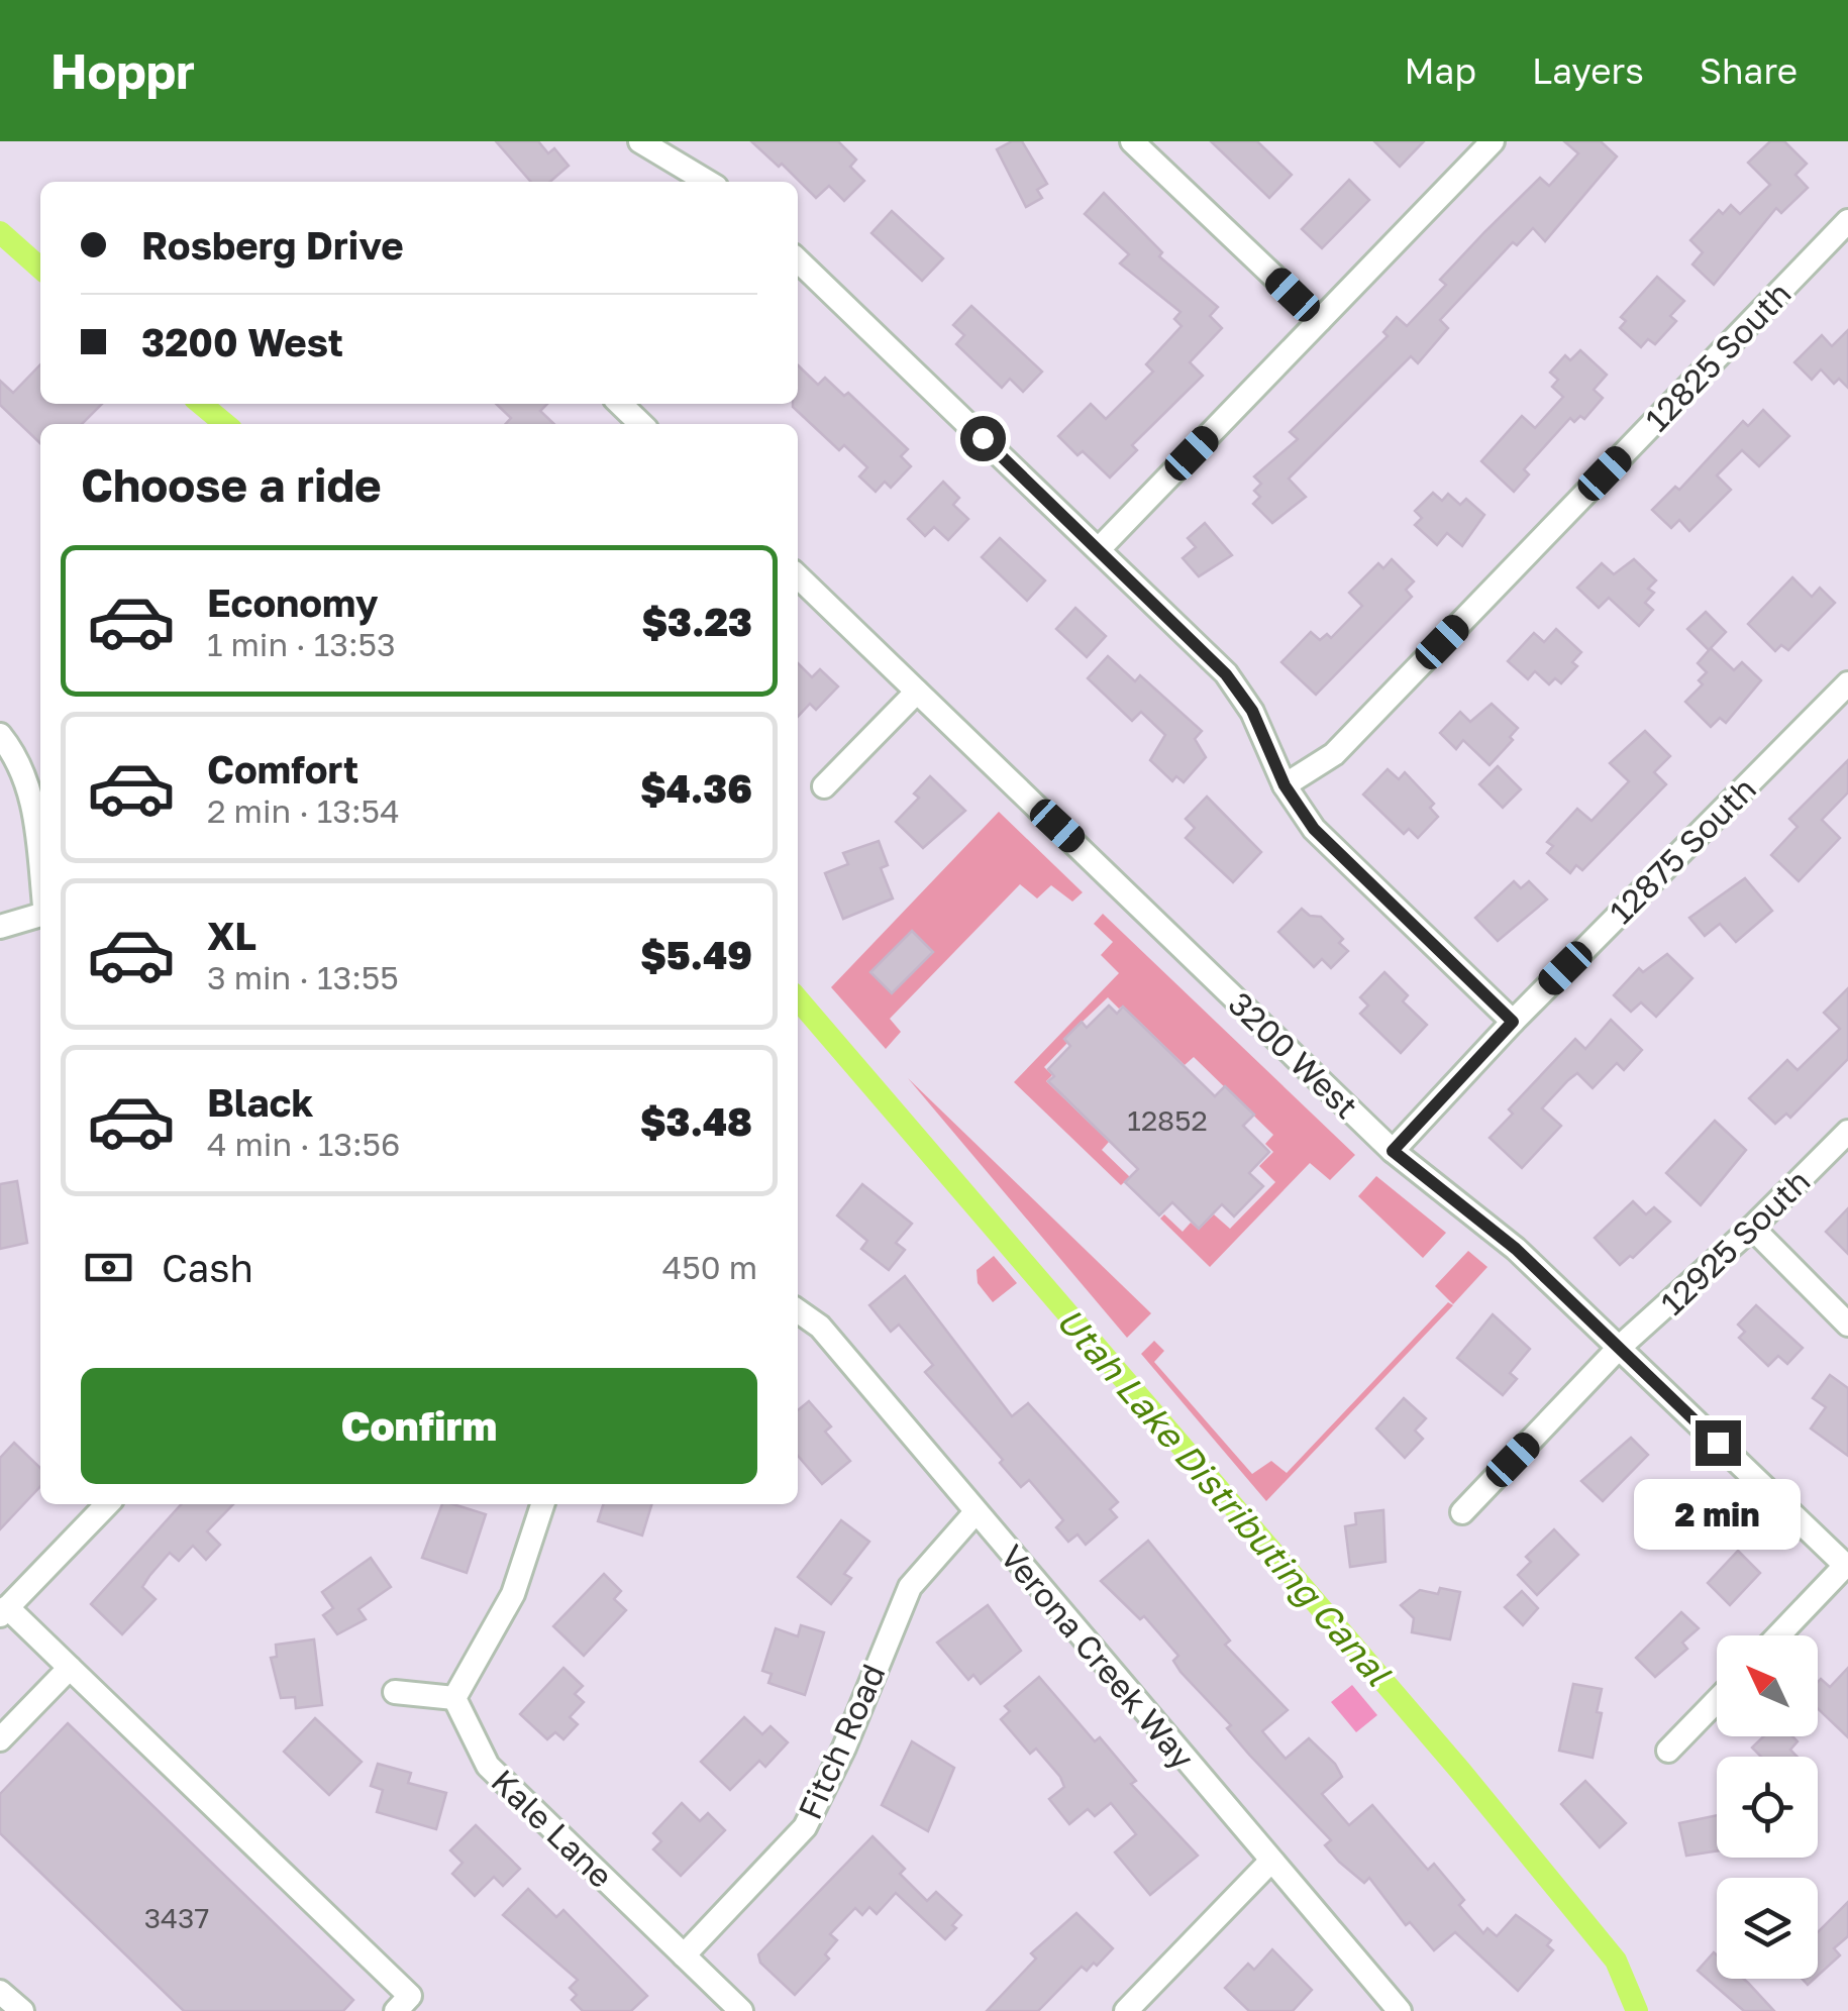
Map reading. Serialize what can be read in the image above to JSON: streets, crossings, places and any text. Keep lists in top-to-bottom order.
{
  "streets": {
    "street": [
      "12825 South",
      "12875 South",
      "3200 West",
      "12925 South",
      "Verona Creek Way",
      "Fitch Road",
      "Kale Lane"
    ]
  },
  "crossings": [
    ["12875 South", "3200 West"],
    ["3200 West", "12925 South"],
    ["Verona Creek Way", "Fitch Road"],
    ["Fitch Road", "Kale Lane"]
  ],
  "water": ["Utah Lake Distributing Canal"],
  "house_numbers": ["12852", "3437"],
  "north": "top left",
  "page": {
    "header": "Hoppr",
    "nav": ["Map", "Layers", "Share"],
    "banner": ["Rosberg Drive", "3200 West"],
    "heading": "Choose a ride",
    "list": [
      {
        "name": "Economy",
        "note": "1 min · 13:53",
        "value": "$3.23"
      },
      {
        "name": "Comfort",
        "note": "2 min · 13:54",
        "value": "$4.36"
      },
      {
        "name": "XL",
        "note": "3 min · 13:55",
        "value": "$5.49"
      },
      {
        "name": "Black",
        "note": "4 min · 13:56",
        "value": "$3.48"
      }
    ],
    "pay": ["Cash", "450 m"],
    "buttons": "Confirm",
    "bubble": "2 min"
  }
}
